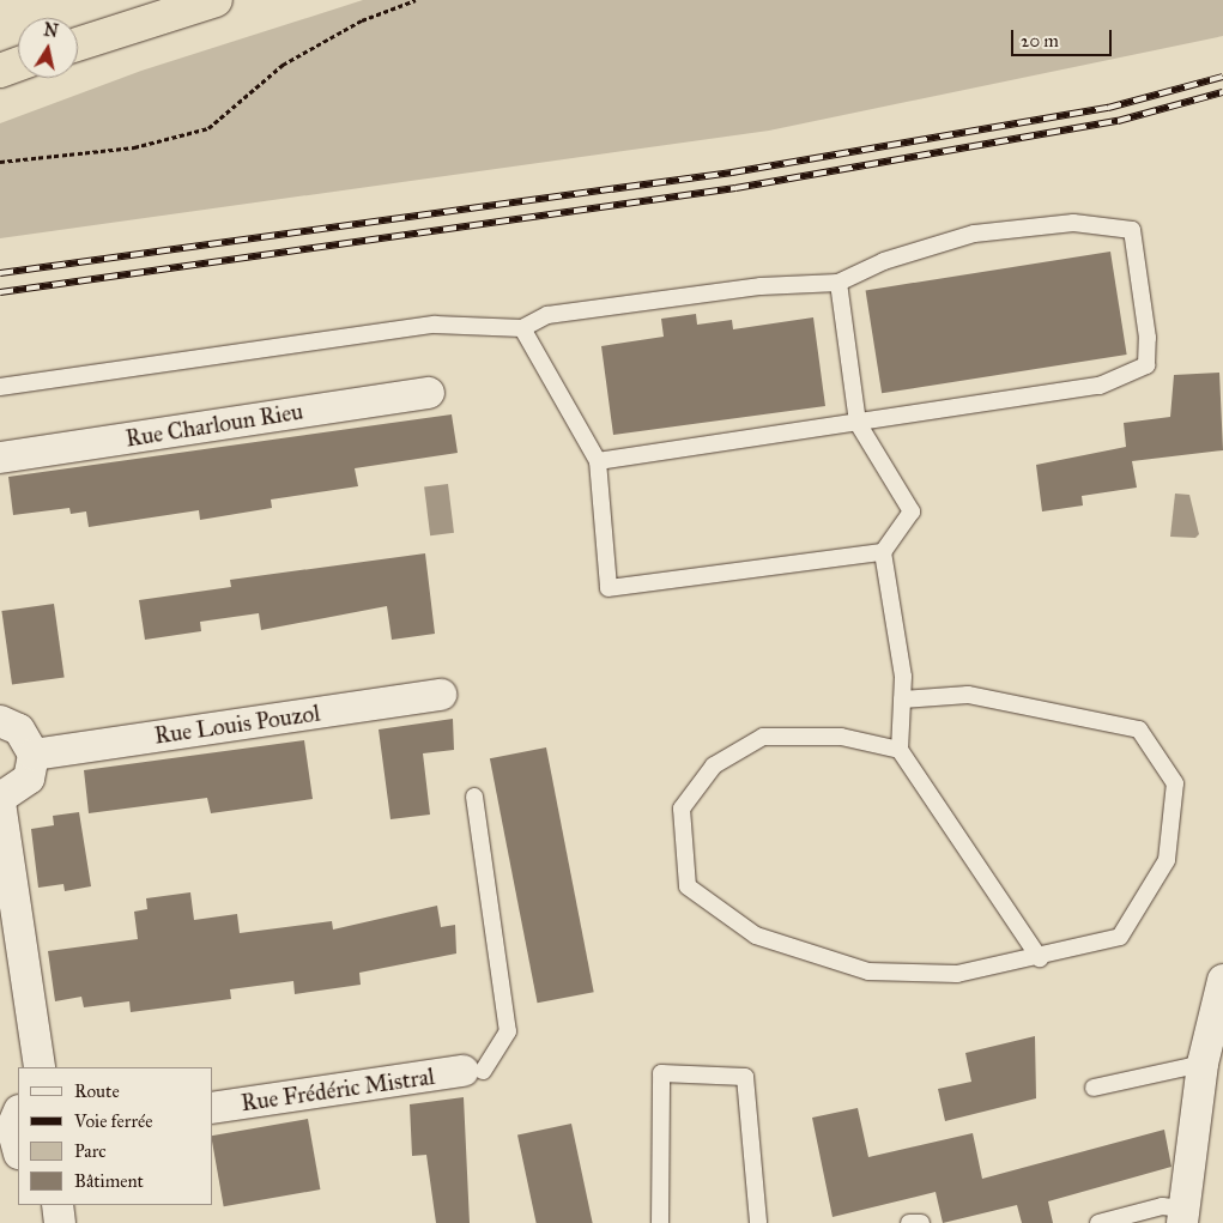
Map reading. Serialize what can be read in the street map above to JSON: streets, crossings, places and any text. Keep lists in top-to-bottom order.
{
  "streets": {
    "street": ["Rue Charloun Rieu", "Rue Louis Pouzol", "Rue Frédéric Mistral"]
  },
  "legend": [
    "Route",
    "Voie ferrée",
    "Parc",
    "Bâtiment"
  ],
  "scale_bar": "20 m",
  "north": "top"
}
